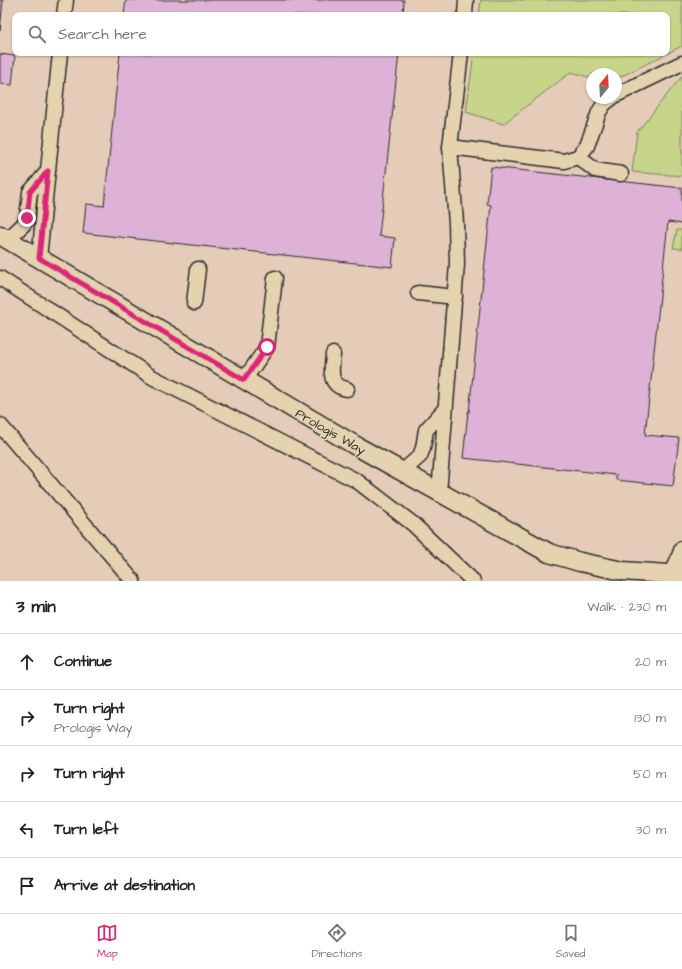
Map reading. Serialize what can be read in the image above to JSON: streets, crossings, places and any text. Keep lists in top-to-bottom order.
{
  "streets": {
    "main road": ["Prologis Way"]
  },
  "north": "top",
  "page": {
    "search": "Search here",
    "heading": ["3 min", "Walk · 230 m"],
    "list": [
      ["Continue", "20 m"],
      ["Turn right", "Prologis Way", "130 m"],
      ["Turn right", "50 m"],
      ["Turn left", "30 m"],
      "Arrive at destination"
    ],
    "nav": ["Map", "Directions", "Saved"]
  }
}
